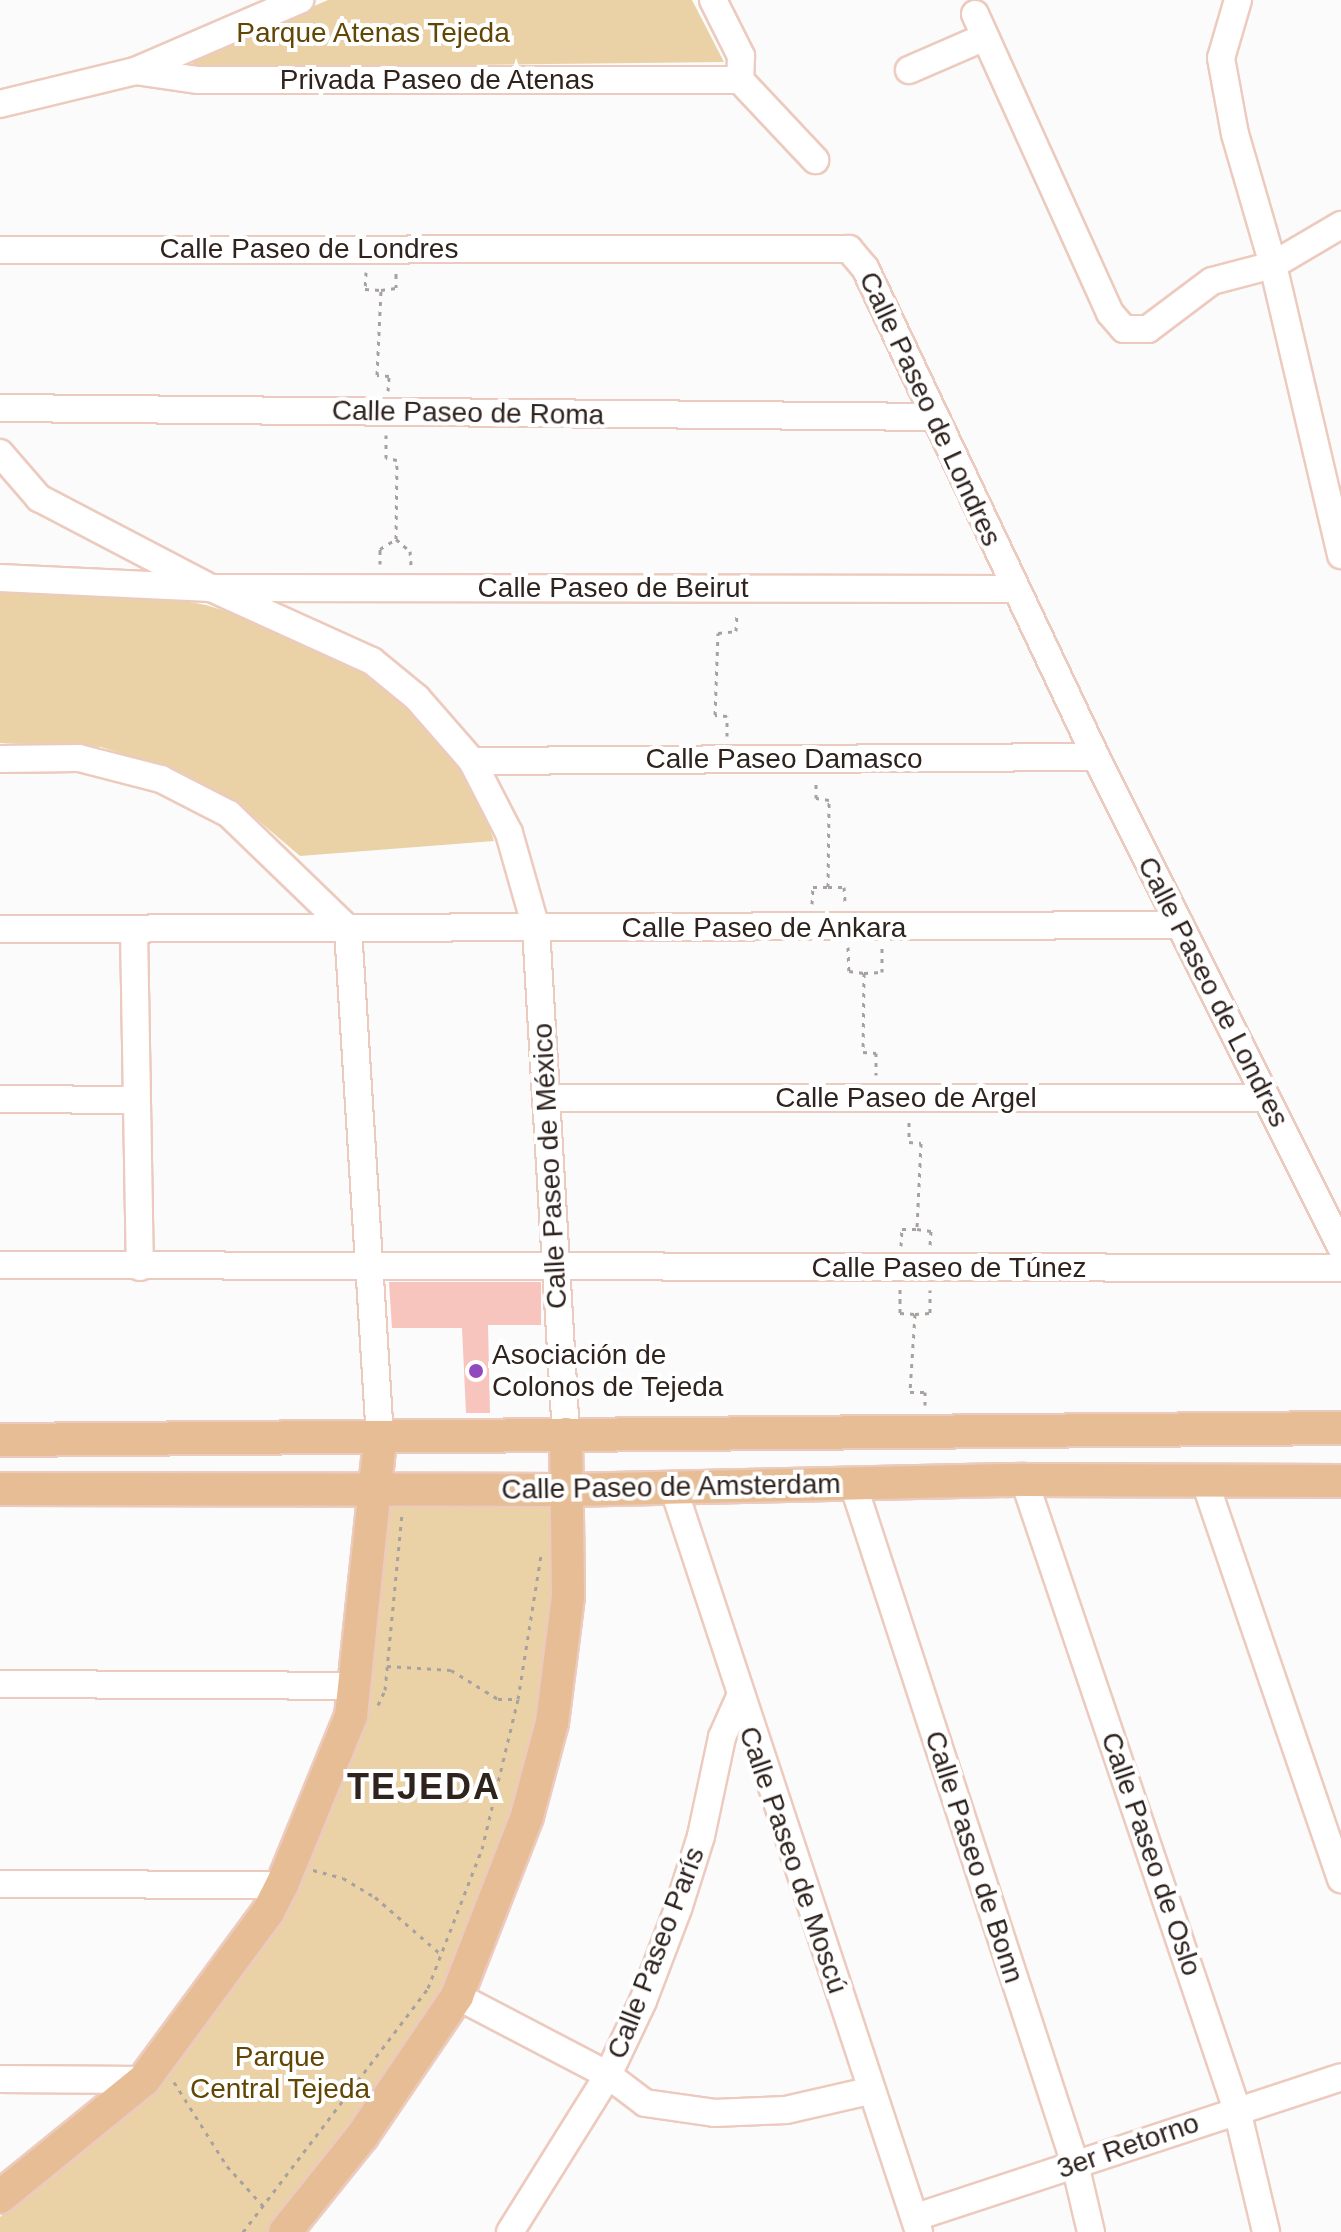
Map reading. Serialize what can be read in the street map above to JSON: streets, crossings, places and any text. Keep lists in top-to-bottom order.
{
  "streets": {
    "main road": ["Calle Paseo de México", "Calle Paseo de Amsterdam"],
    "street": [
      "Privada Paseo de Atenas",
      "Calle Paseo de Londres",
      "Calle Paseo de Roma",
      "Calle Paseo de Beirut",
      "Calle Paseo Damasco",
      "Calle Paseo de Ankara",
      "Calle Paseo de Argel",
      "Calle Paseo de Túnez",
      "Calle Paseo de Oslo",
      "Calle Paseo de Bonn",
      "Calle Paseo de Moscú",
      "Calle Paseo París",
      "3er Retorno"
    ]
  },
  "crossings": [
    ["Calle Paseo de Londres", "Calle Paseo de Roma"],
    ["Calle Paseo de Londres", "Calle Paseo de Beirut"],
    ["Calle Paseo de Londres", "Calle Paseo Damasco"],
    ["Calle Paseo de Londres", "Calle Paseo de Ankara"],
    ["Calle Paseo de Londres", "Calle Paseo de Argel"],
    ["Calle Paseo de Beirut", "Calle Paseo de México"],
    ["Calle Paseo Damasco", "Calle Paseo de México"],
    ["Calle Paseo de Ankara", "Calle Paseo de México"],
    ["Calle Paseo de Argel", "Calle Paseo de México"],
    ["Calle Paseo de México", "Calle Paseo de Túnez"],
    ["Calle Paseo de México", "Calle Paseo de Amsterdam"],
    ["Calle Paseo de Amsterdam", "Calle Paseo de Oslo"],
    ["Calle Paseo de Amsterdam", "Calle Paseo de Bonn"],
    ["Calle Paseo de Amsterdam", "Calle Paseo de Moscú"],
    ["Calle Paseo de Oslo", "3er Retorno"],
    ["Calle Paseo de Bonn", "3er Retorno"],
    ["Calle Paseo de Moscú", "Calle Paseo París"],
    ["Calle Paseo de Moscú", "3er Retorno"]
  ],
  "districts": ["TEJEDA"],
  "parks": ["Parque Atenas Tejeda", "Parque Central Tejeda"],
  "places": ["Asociación de Colonos de Tejeda"]
}
